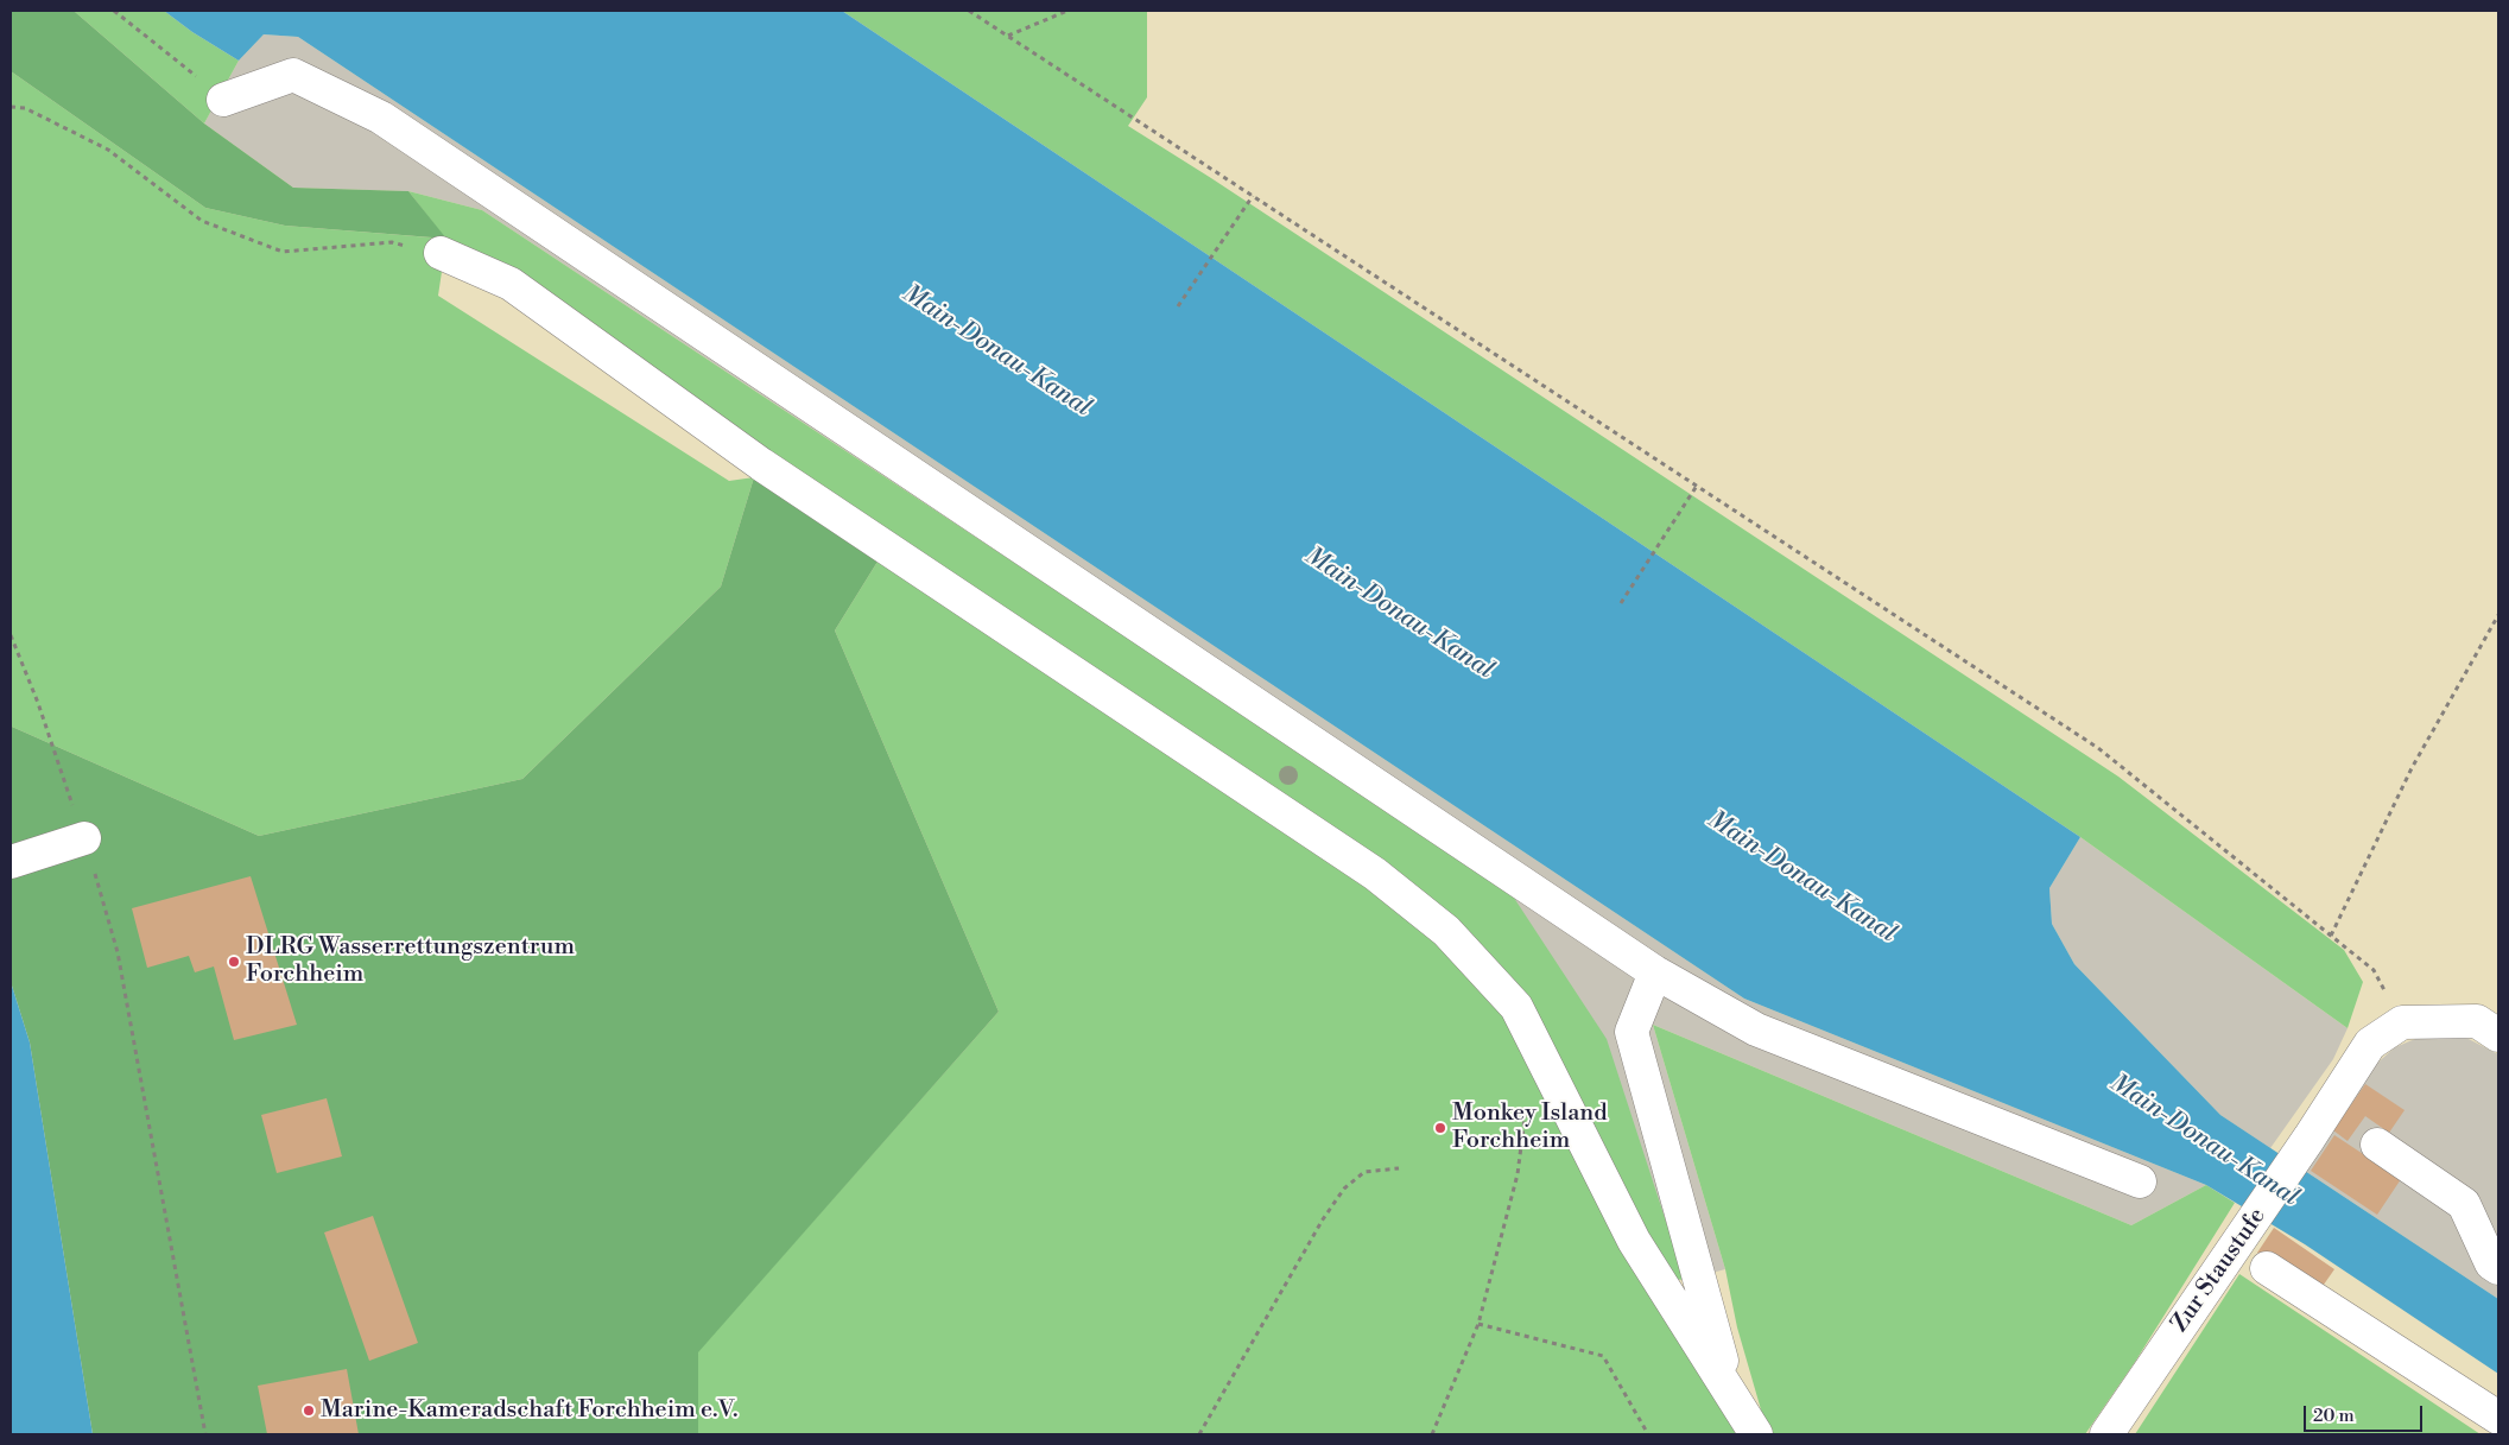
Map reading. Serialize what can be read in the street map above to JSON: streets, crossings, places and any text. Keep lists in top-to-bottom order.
{
  "streets": {
    "street": ["Zur Staustufe"]
  },
  "water": ["Main-Donau-Kanal"],
  "places": ["DLRG Wasserrettungszentrum Forchheim", "Monkey Island Forchheim", "Marine-Kameradschaft Forchheim e.V."],
  "scale_bar": "20 m"
}
